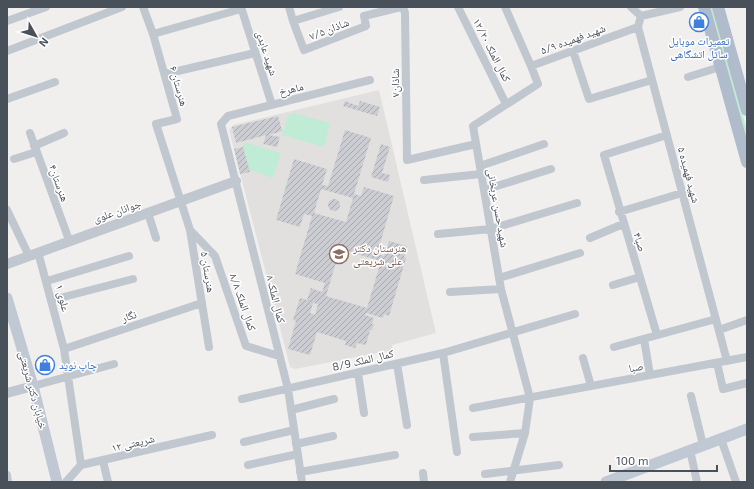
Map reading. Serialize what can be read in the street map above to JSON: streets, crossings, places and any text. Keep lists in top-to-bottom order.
{
  "streets": {
    "main road": ["خیابان دکتر شریعتی"],
    "street": [
      "شاذان ۷/۵",
      "شهید فهمیده ۵/۹",
      "کمال الملک ۱۲/۲۰",
      "شهید عابدی",
      "شاذان۷",
      "هنرستان ۶",
      "ماهرخ",
      "شهید فهمیده ۵",
      "هنرستان۴",
      "شهید حسن عربخانی",
      "جوانان علوی",
      "صبا۴",
      "هنرستان ۵",
      "علوی ۱",
      "کمال الملک ۸",
      "کمال الملک ۸/۸",
      "نگار",
      "کمال الملک 8/9",
      "صبا",
      "شریعتی ۱۲"
    ]
  },
  "crossings": [
    ["شاذان ۷/۵", "شاذان۷"],
    ["شهید فهمیده ۵/۹", "شهید فهمیده ۵"],
    ["کمال الملک ۱۲/۲۰", "شهید حسن عربخانی"],
    ["شهید عابدی", "ماهرخ"],
    ["شاذان۷", "شهید حسن عربخانی"],
    ["هنرستان ۶", "جوانان علوی"],
    ["هنرستان ۶", "هنرستان ۵"],
    ["ماهرخ", "کمال الملک ۸"],
    ["شهید فهمیده ۵", "صبا۴"],
    ["شهید فهمیده ۵", "صبا"],
    ["هنرستان۴", "جوانان علوی"],
    ["شهید حسن عربخانی", "کمال الملک 8/9"],
    ["شهید حسن عربخانی", "صبا"],
    ["جوانان علوی", "هنرستان ۵"],
    ["جوانان علوی", "علوی ۱"],
    ["جوانان علوی", "کمال الملک ۸"],
    ["هنرستان ۵", "کمال الملک ۸/۸"],
    ["هنرستان ۵", "نگار"],
    ["علوی ۱", "نگار"],
    ["علوی ۱", "شریعتی ۱۲"],
    ["کمال الملک ۸", "کمال الملک ۸/۸"],
    ["کمال الملک ۸", "کمال الملک 8/9"]
  ],
  "places": {
    "shop": ["تعمیرات موبایل ساتل اتشگاهی", "چاپ نوید"],
    "school or university": ["هنرستان دکتر علی شریعتی"]
  },
  "scale_bar": "100 m",
  "north": "bottom right"
}
